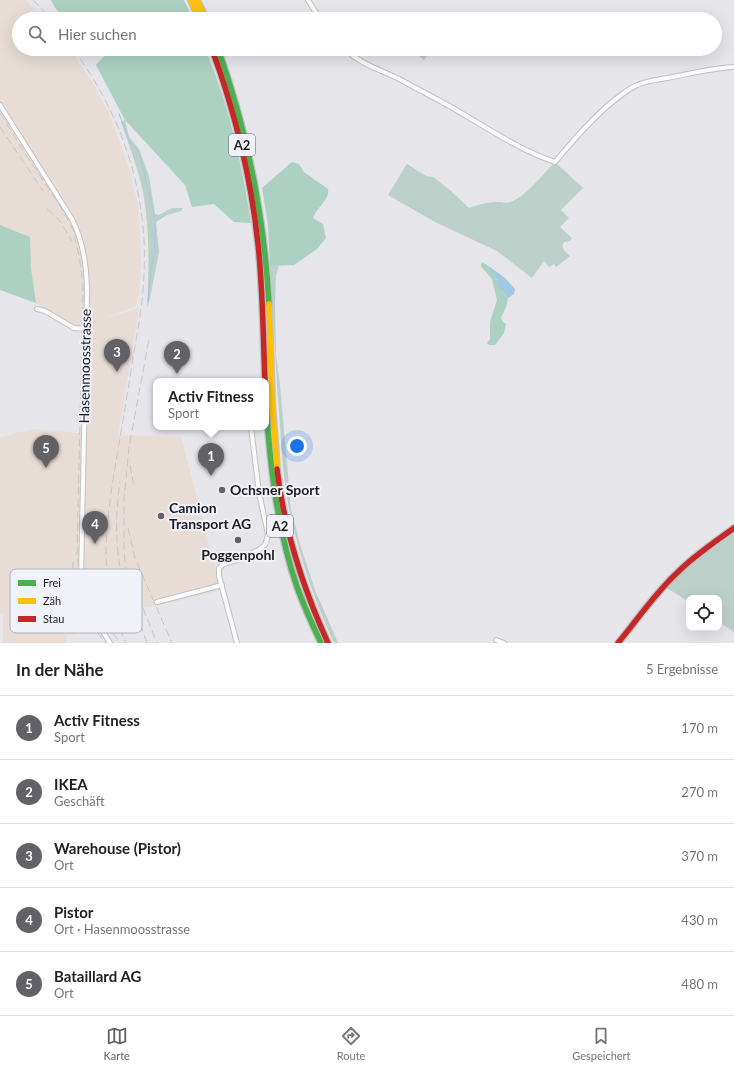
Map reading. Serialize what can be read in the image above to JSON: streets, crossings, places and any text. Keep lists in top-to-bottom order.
{
  "streets": {
    "main road": ["A2"],
    "street": ["Hasenmoosstrasse"]
  },
  "places": ["Ochsner Sport", "Camion Transport AG", "Poggenpohl"],
  "legend": ["Frei", "Zäh", "Stau"],
  "page": {
    "search": "Hier suchen",
    "pins": [
      "3",
      "2",
      "5",
      "1",
      "4"
    ],
    "popup": ["Activ Fitness", "Sport"],
    "heading": ["In der Nähe", "5 Ergebnisse"],
    "list": [
      {
        "mark": "1",
        "name": "Activ Fitness",
        "note": "Sport",
        "value": "170 m"
      },
      {
        "mark": "2",
        "name": "IKEA",
        "note": "Geschäft",
        "value": "270 m"
      },
      {
        "mark": "3",
        "name": "Warehouse (Pistor)",
        "note": "Ort",
        "value": "370 m"
      },
      {
        "mark": "4",
        "name": "Pistor",
        "note": "Ort · Hasenmoosstrasse",
        "value": "430 m"
      },
      {
        "mark": "5",
        "name": "Bataillard AG",
        "note": "Ort",
        "value": "480 m"
      }
    ],
    "nav": ["Karte", "Route", "Gespeichert"]
  }
}
